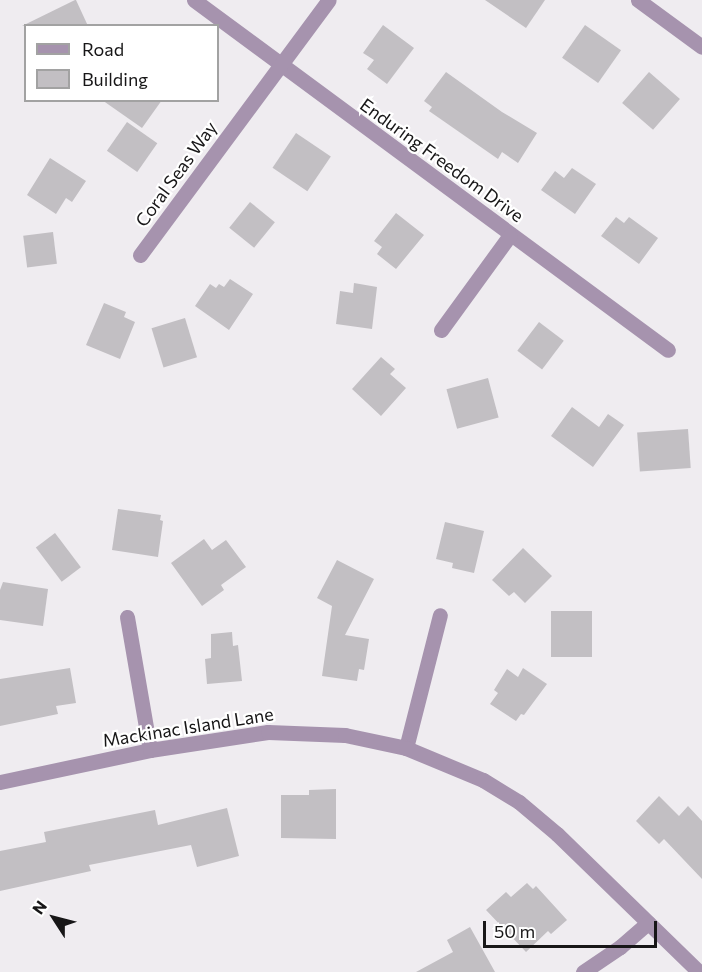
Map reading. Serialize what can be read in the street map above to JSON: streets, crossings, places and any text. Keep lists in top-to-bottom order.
{
  "streets": {
    "street": ["Enduring Freedom Drive", "Coral Seas Way", "Mackinac Island Lane"]
  },
  "crossings": [
    ["Enduring Freedom Drive", "Coral Seas Way"]
  ],
  "legend": ["Road", "Building"],
  "scale_bar": "50 m",
  "north": "top left"
}
